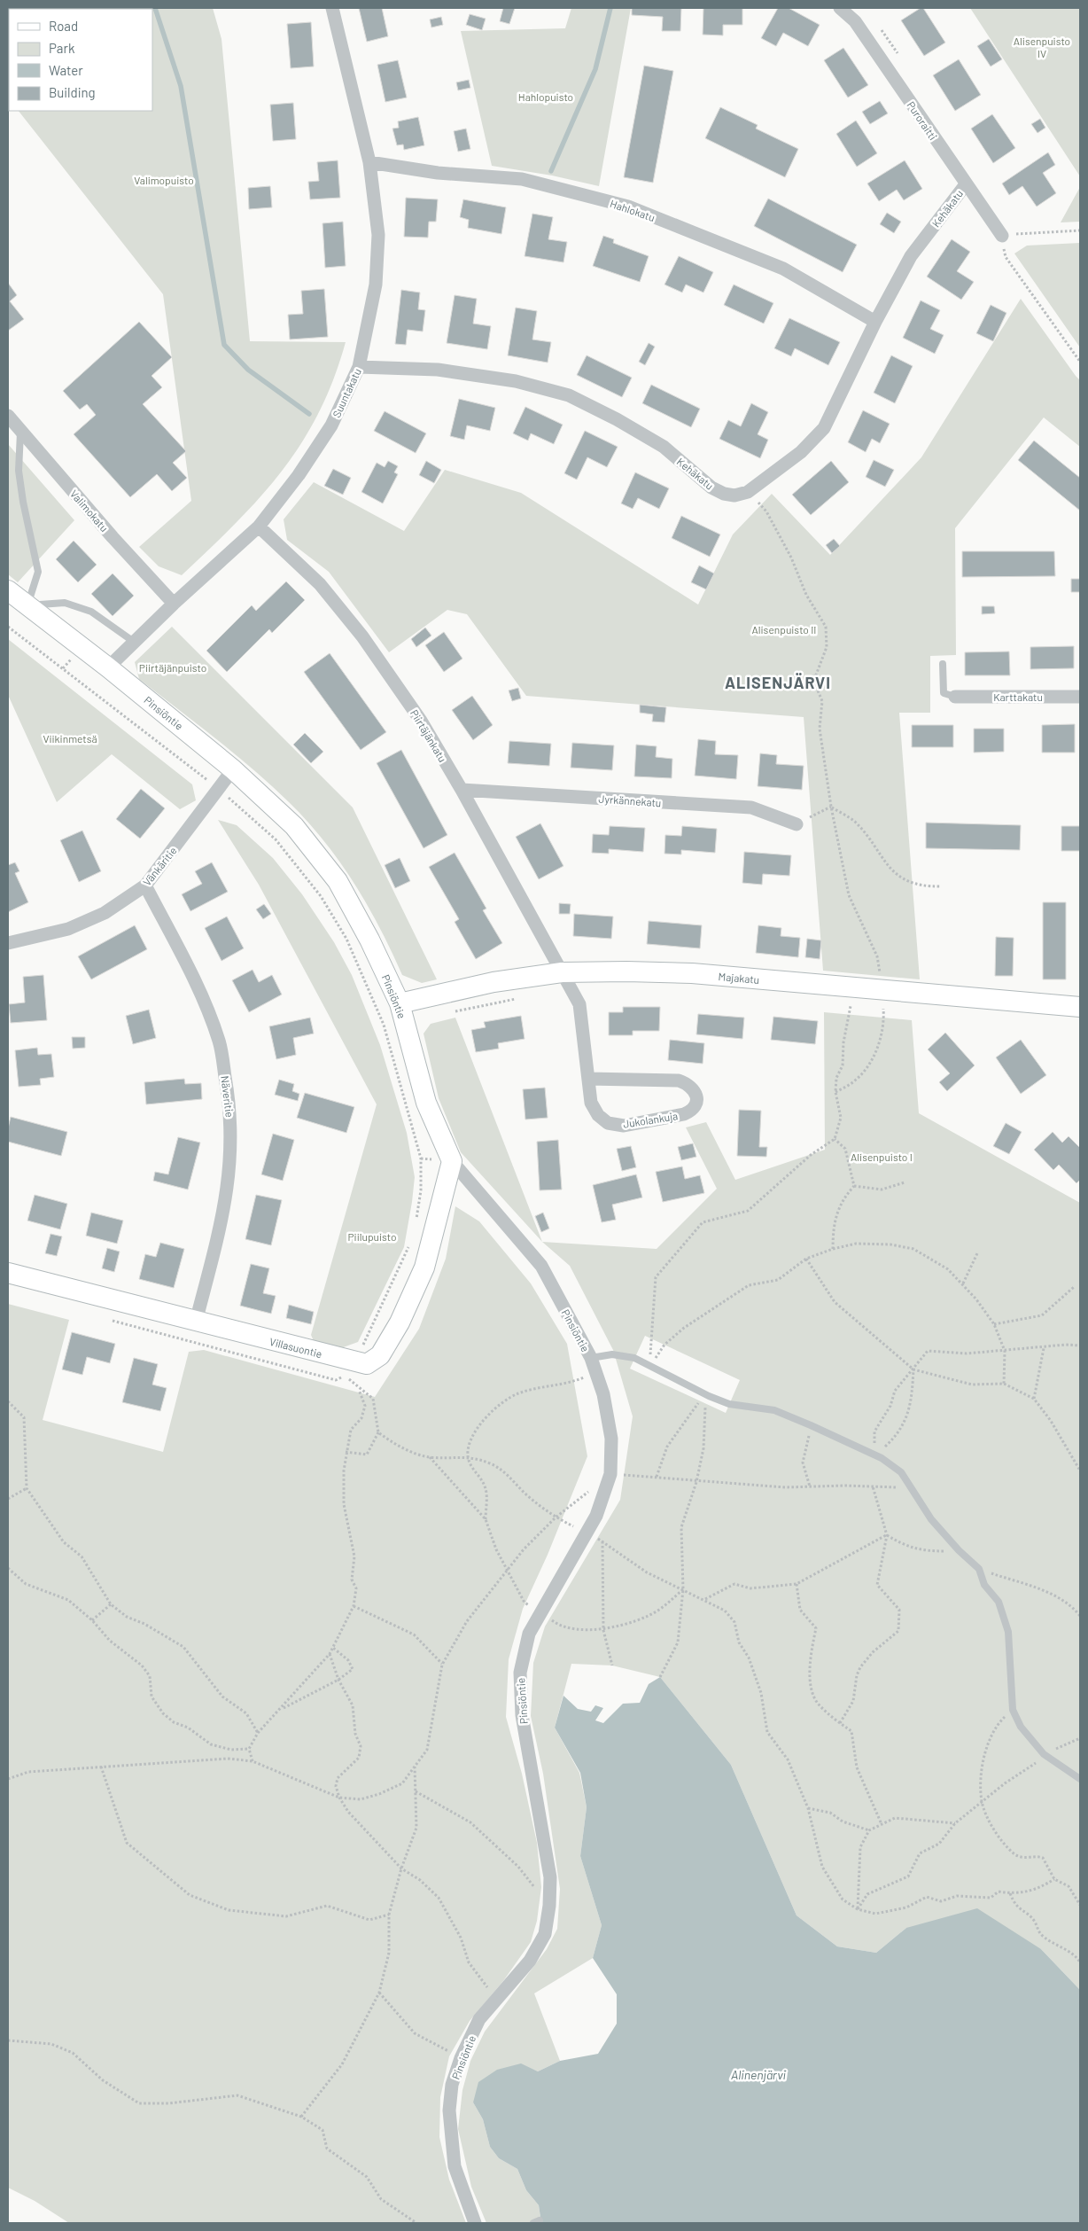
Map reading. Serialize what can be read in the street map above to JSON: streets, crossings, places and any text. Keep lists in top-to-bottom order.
{
  "streets": {
    "street": [
      "Puroraitti",
      "Kehäkatu",
      "Hahlokatu",
      "Suuntakatu",
      "Valimokatu",
      "Karttakatu",
      "Pinsiöntie",
      "Piirtäjänkatu",
      "Jyrkännekatu",
      "Vänkäritie",
      "Majakatu",
      "Näveritie",
      "Jukolankuja",
      "Villasuontie"
    ]
  },
  "crossings": [
    ["Puroraitti", "Kehäkatu"],
    ["Kehäkatu", "Hahlokatu"],
    ["Kehäkatu", "Suuntakatu"],
    ["Hahlokatu", "Suuntakatu"],
    ["Suuntakatu", "Valimokatu"],
    ["Suuntakatu", "Pinsiöntie"],
    ["Suuntakatu", "Piirtäjänkatu"],
    ["Pinsiöntie", "Vänkäritie"],
    ["Pinsiöntie", "Majakatu"],
    ["Pinsiöntie", "Villasuontie"],
    ["Piirtäjänkatu", "Jyrkännekatu"],
    ["Piirtäjänkatu", "Majakatu"],
    ["Piirtäjänkatu", "Jukolankuja"],
    ["Vänkäritie", "Näveritie"],
    ["Majakatu", "Jukolankuja"],
    ["Näveritie", "Villasuontie"]
  ],
  "districts": ["ALISENJÄRVI"],
  "water": ["Alinenjärvi"],
  "parks": [
    "Alisenpuisto IV",
    "Hahlopuisto",
    "Valimopuisto",
    "Alisenpuisto II",
    "Piirtäjänpuisto",
    "Viikinmetsä",
    "Alisenpuisto I",
    "Piilupuisto"
  ],
  "legend": [
    "Road",
    "Park",
    "Water",
    "Building"
  ]
}
